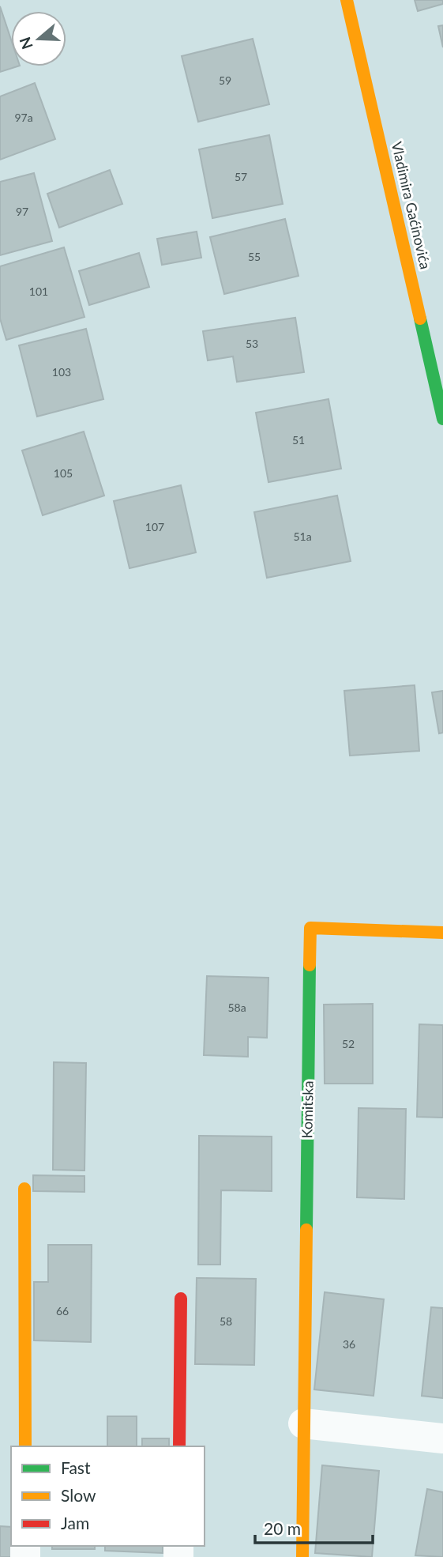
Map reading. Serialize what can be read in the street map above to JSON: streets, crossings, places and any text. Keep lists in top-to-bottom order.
{
  "streets": {
    "street": ["Vladimira Gaćinovića", "Komitska"]
  },
  "house_numbers": [
    "59",
    "97a",
    "57",
    "97",
    "55",
    "101",
    "53",
    "103",
    "51",
    "105",
    "107",
    "51a",
    "58a",
    "52",
    "66",
    "58",
    "36"
  ],
  "legend": ["Fast", "Slow", "Jam"],
  "scale_bar": "20 m",
  "north": "left"
}
